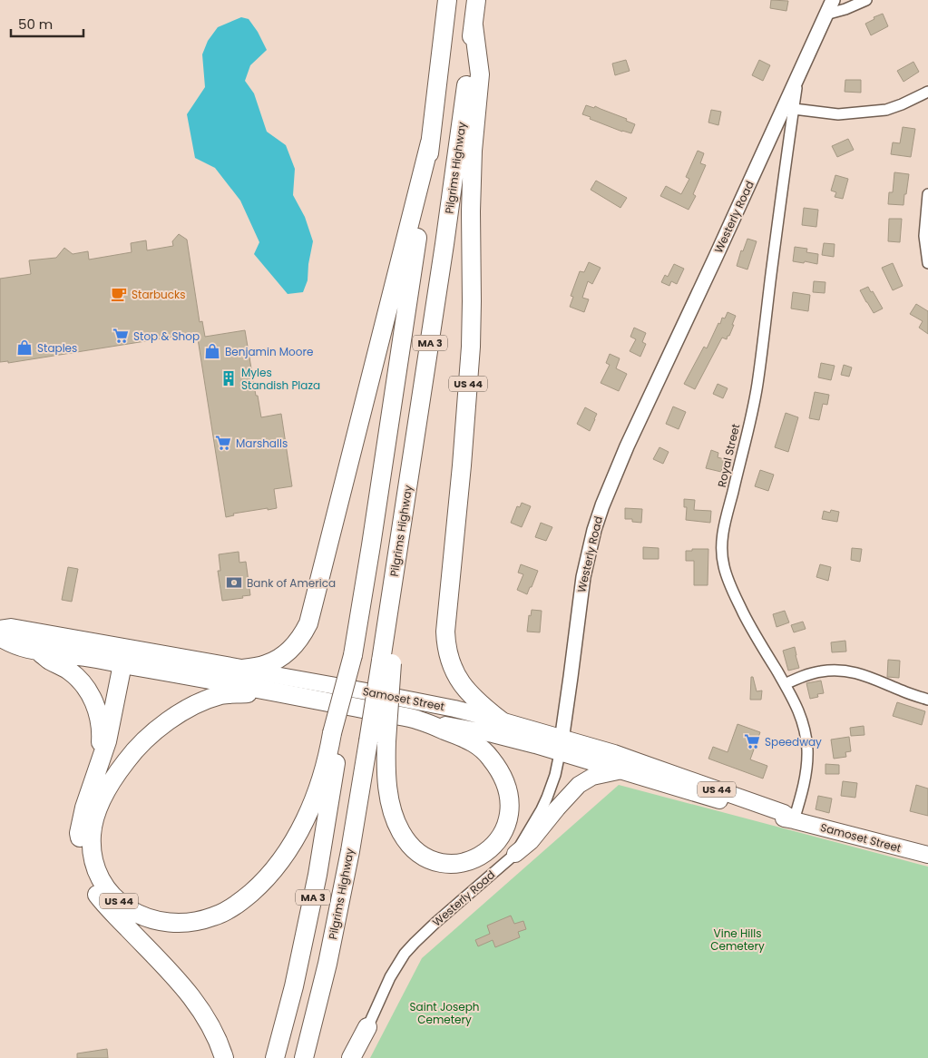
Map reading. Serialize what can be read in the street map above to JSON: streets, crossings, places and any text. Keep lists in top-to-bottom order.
{
  "streets": {
    "highway": [
      "Pilgrims Highway",
      "MA 3",
      "US 44",
      "Samoset Street"
    ],
    "street": ["Westerly Road", "Royal Street"]
  },
  "crossings": [
    ["Pilgrims Highway", "US 44"],
    ["Westerly Road", "Royal Street"],
    ["Westerly Road", "Samoset Street"],
    ["MA 3", "US 44"],
    ["US 44", "Samoset Street"],
    ["Royal Street", "Samoset Street"]
  ],
  "parks": ["Vine Hills Cemetery", "Saint Joseph Cemetery"],
  "places": {
    "cafe": ["Starbucks"],
    "supermarket": ["Stop & Shop", "Marshalls", "Speedway"],
    "shop": ["Staples", "Benjamin Moore"],
    "building": ["Myles Standish Plaza"],
    "bank": ["Bank of America"]
  },
  "scale_bar": "50 m"
}
